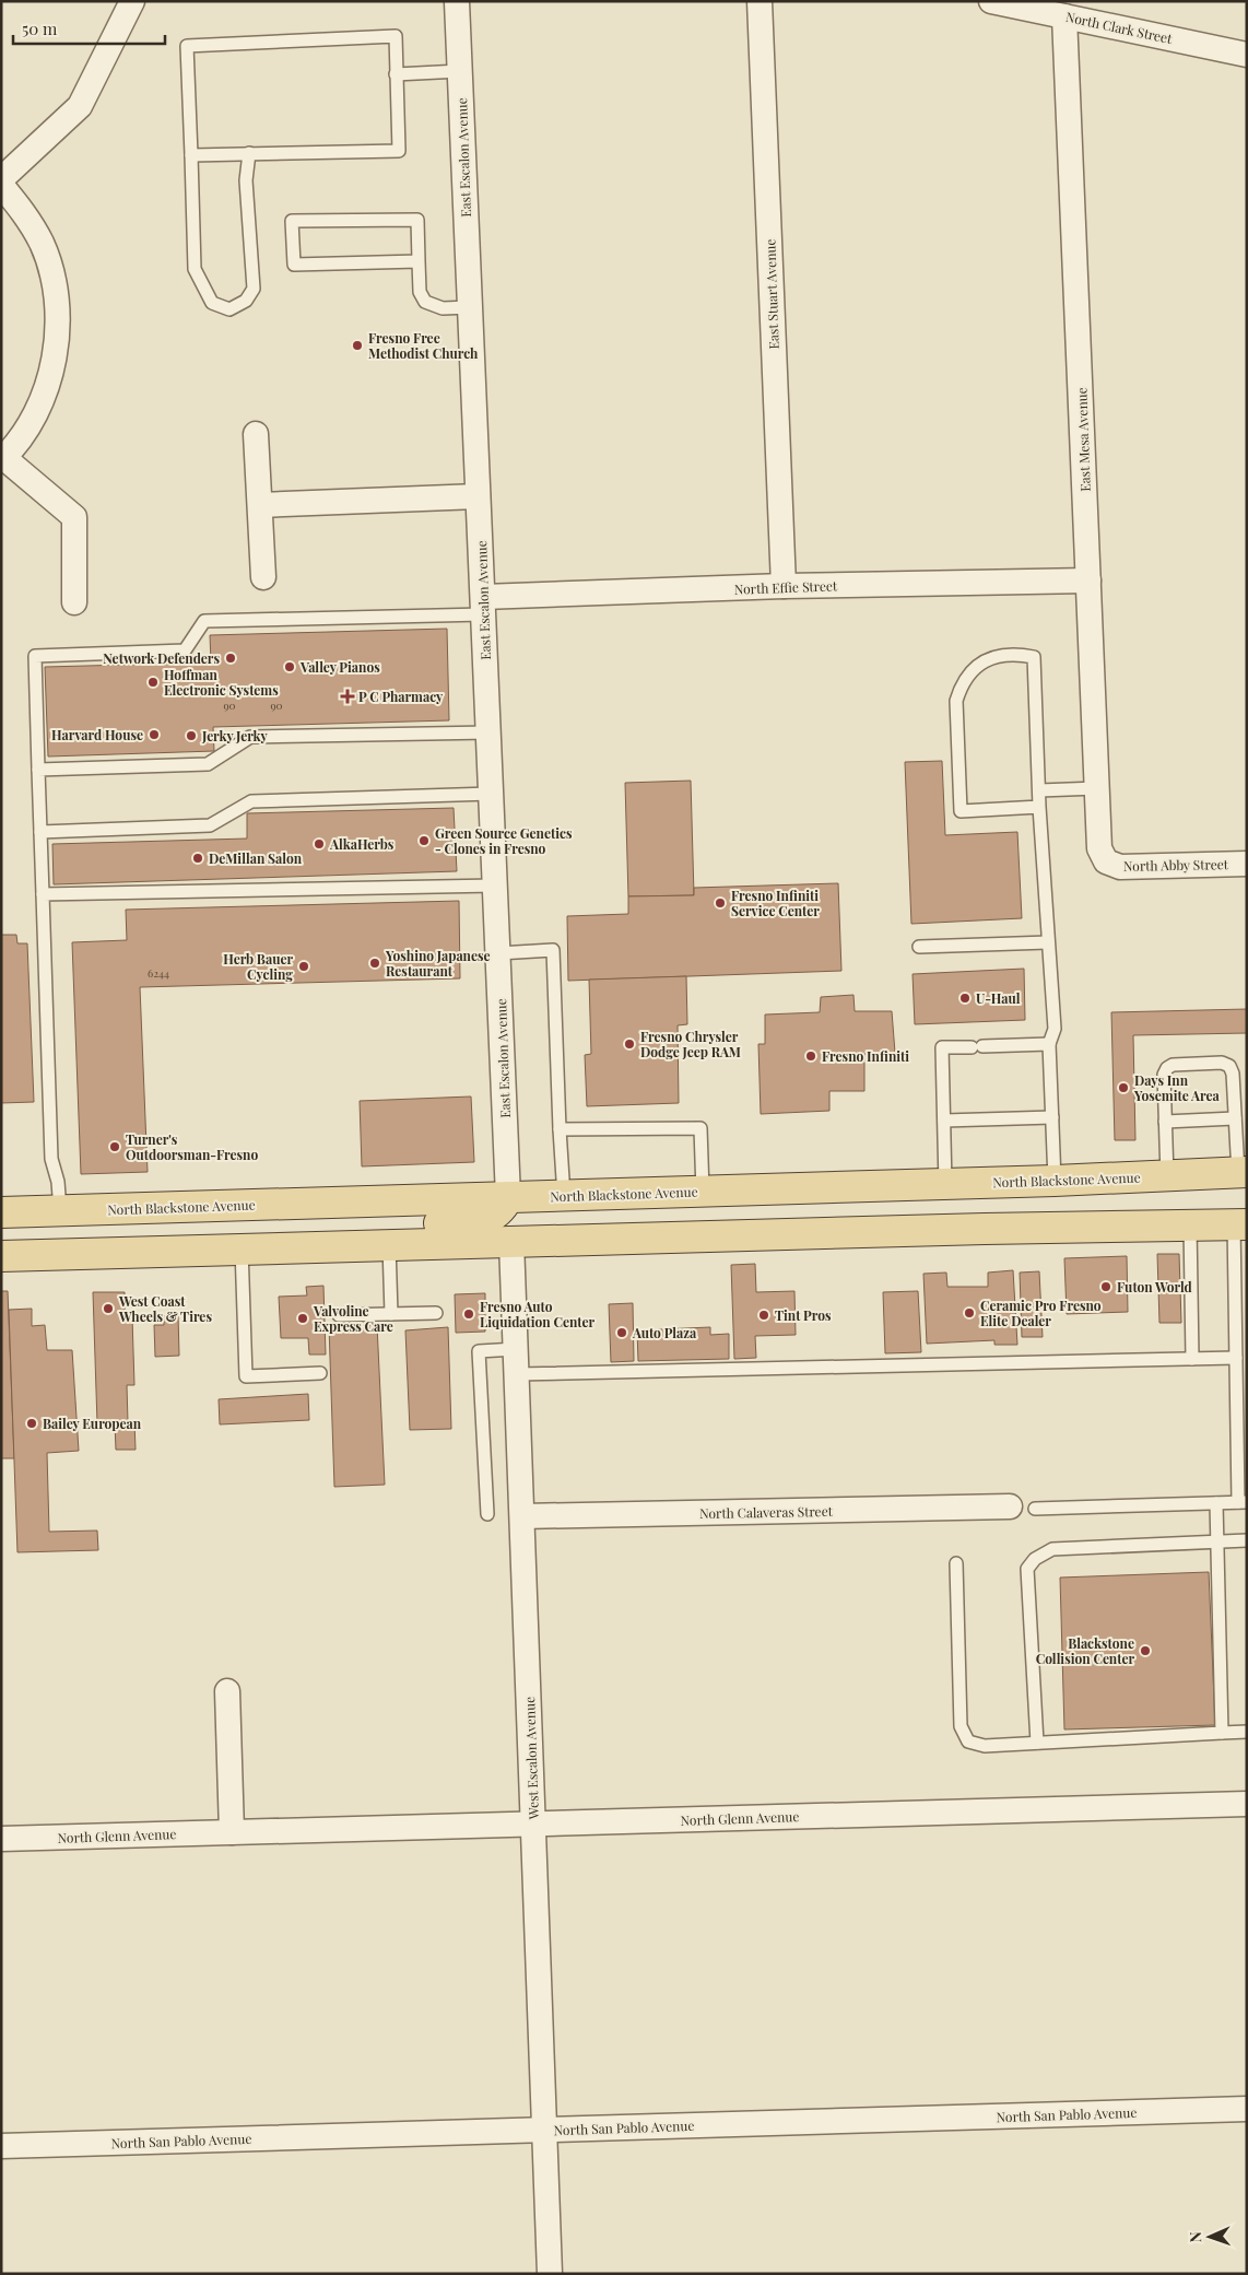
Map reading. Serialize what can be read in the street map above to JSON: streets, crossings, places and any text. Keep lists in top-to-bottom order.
{
  "streets": {
    "main road": ["North Blackstone Avenue"],
    "street": [
      "North Clark Street",
      "East Escalon Avenue",
      "East Stuart Avenue",
      "East Mesa Avenue",
      "North Effie Street",
      "North Abby Street",
      "North Calaveras Street",
      "West Escalon Avenue",
      "North Glenn Avenue",
      "North San Pablo Avenue"
    ]
  },
  "crossings": [
    ["North Clark Street", "East Mesa Avenue"],
    ["East Escalon Avenue", "North Effie Street"],
    ["East Escalon Avenue", "North Blackstone Avenue"],
    ["East Stuart Avenue", "North Effie Street"],
    ["East Mesa Avenue", "North Effie Street"],
    ["East Mesa Avenue", "North Abby Street"],
    ["North Calaveras Street", "West Escalon Avenue"],
    ["West Escalon Avenue", "North Glenn Avenue"],
    ["West Escalon Avenue", "North San Pablo Avenue"]
  ],
  "places": {
    "other": [
      "Fresno Free Methodist Church",
      "Network Defenders",
      "Valley Pianos",
      "Hoffman Electronic Systems",
      "Harvard House",
      "Jerky Jerky",
      "Green Source Genetics - Clones in Fresno",
      "AlkaHerbs",
      "DeMillan Salon",
      "Fresno Infiniti Service Center",
      "Yoshino Japanese Restaurant",
      "Herb Bauer Cycling",
      "U-Haul",
      "Fresno Chrysler Dodge Jeep RAM",
      "Fresno Infiniti",
      "Days Inn Yosemite Area",
      "Turner's Outdoorsman-Fresno",
      "Futon World",
      "West Coast Wheels & Tires",
      "Ceramic Pro Fresno Elite Dealer",
      "Fresno Auto Liquidation Center",
      "Tint Pros",
      "Valvoline Express Care",
      "Auto Plaza",
      "Bailey European",
      "Blackstone Collision Center"
    ],
    "health": ["P C Pharmacy"]
  },
  "house_numbers": ["90", "90", "6244"],
  "scale_bar": "50 m",
  "north": "left"
}
